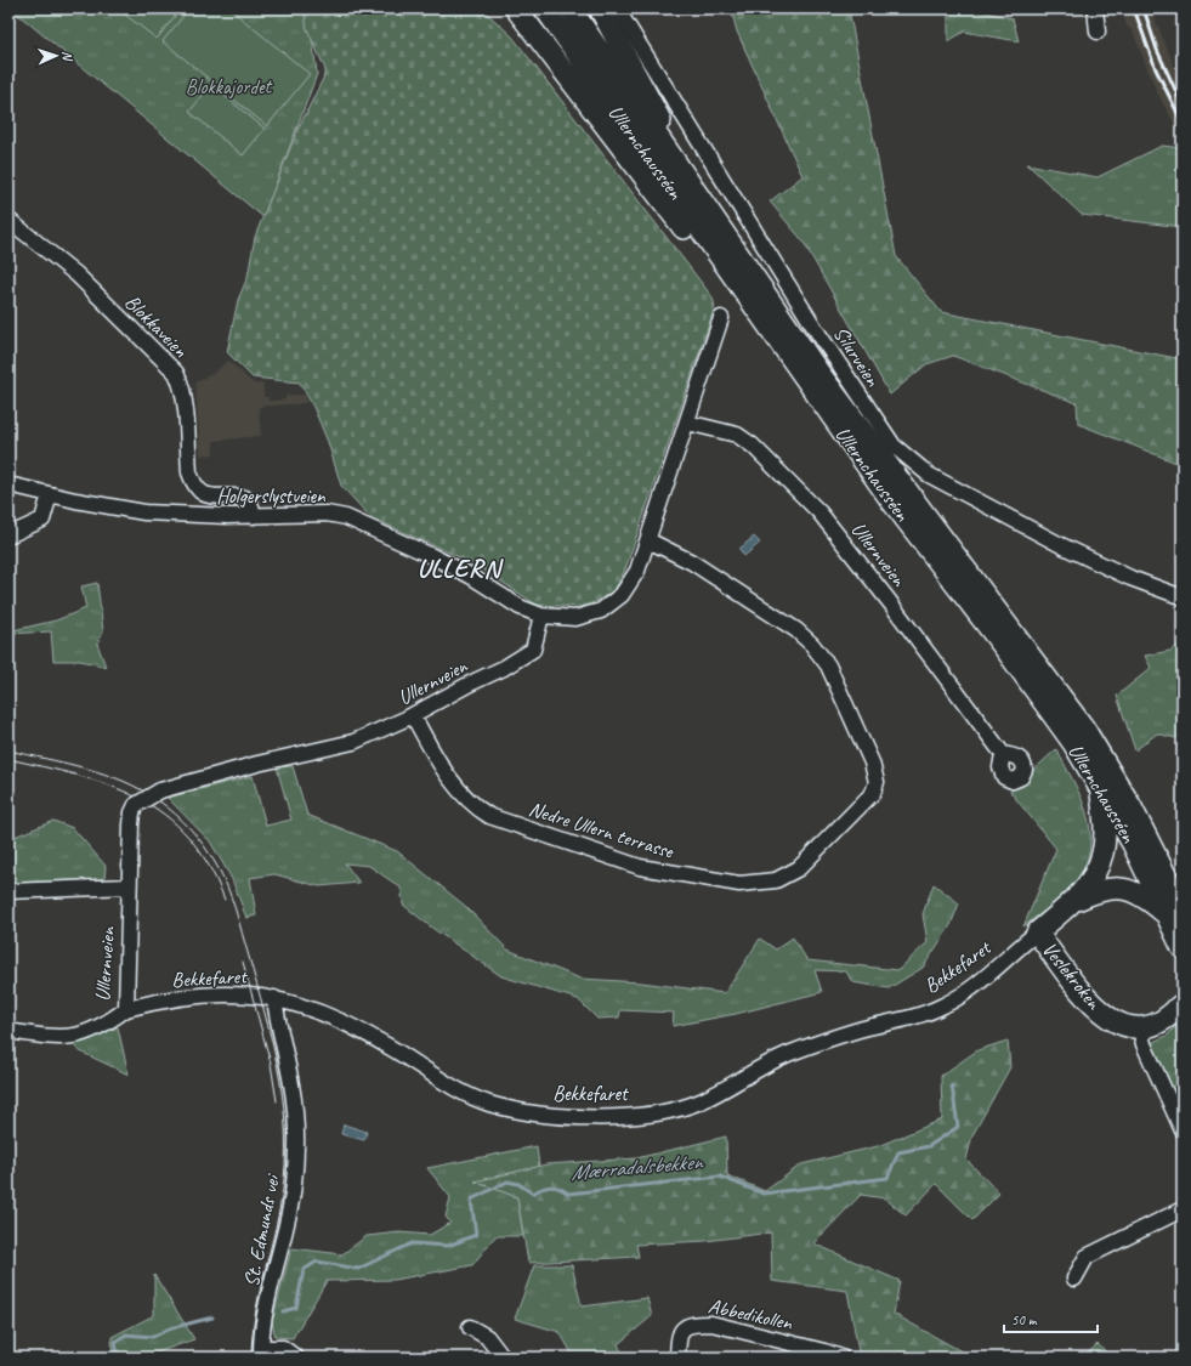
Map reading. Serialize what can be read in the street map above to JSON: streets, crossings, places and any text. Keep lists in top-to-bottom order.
{
  "streets": {
    "highway": ["Ullernchausséen", "Veslekroken"],
    "street": [
      "Blokkaveien",
      "Silurveien",
      "Holgerslystveien",
      "Ullernveien",
      "Nedre Ullern terrasse",
      "Bekkefaret",
      "St. Edmunds vei",
      "Abbedikollen"
    ]
  },
  "crossings": [
    ["Blokkaveien", "Holgerslystveien"],
    ["Holgerslystveien", "Ullernveien"],
    ["Ullernveien", "Nedre Ullern terrasse"],
    ["Ullernveien", "Bekkefaret"],
    ["Bekkefaret", "Veslekroken"],
    ["Bekkefaret", "St. Edmunds vei"]
  ],
  "districts": ["ULLERN"],
  "water": ["Mærradalsbekken"],
  "parks": ["Blokkajordet"],
  "scale_bar": "50 m",
  "north": "right"
}
